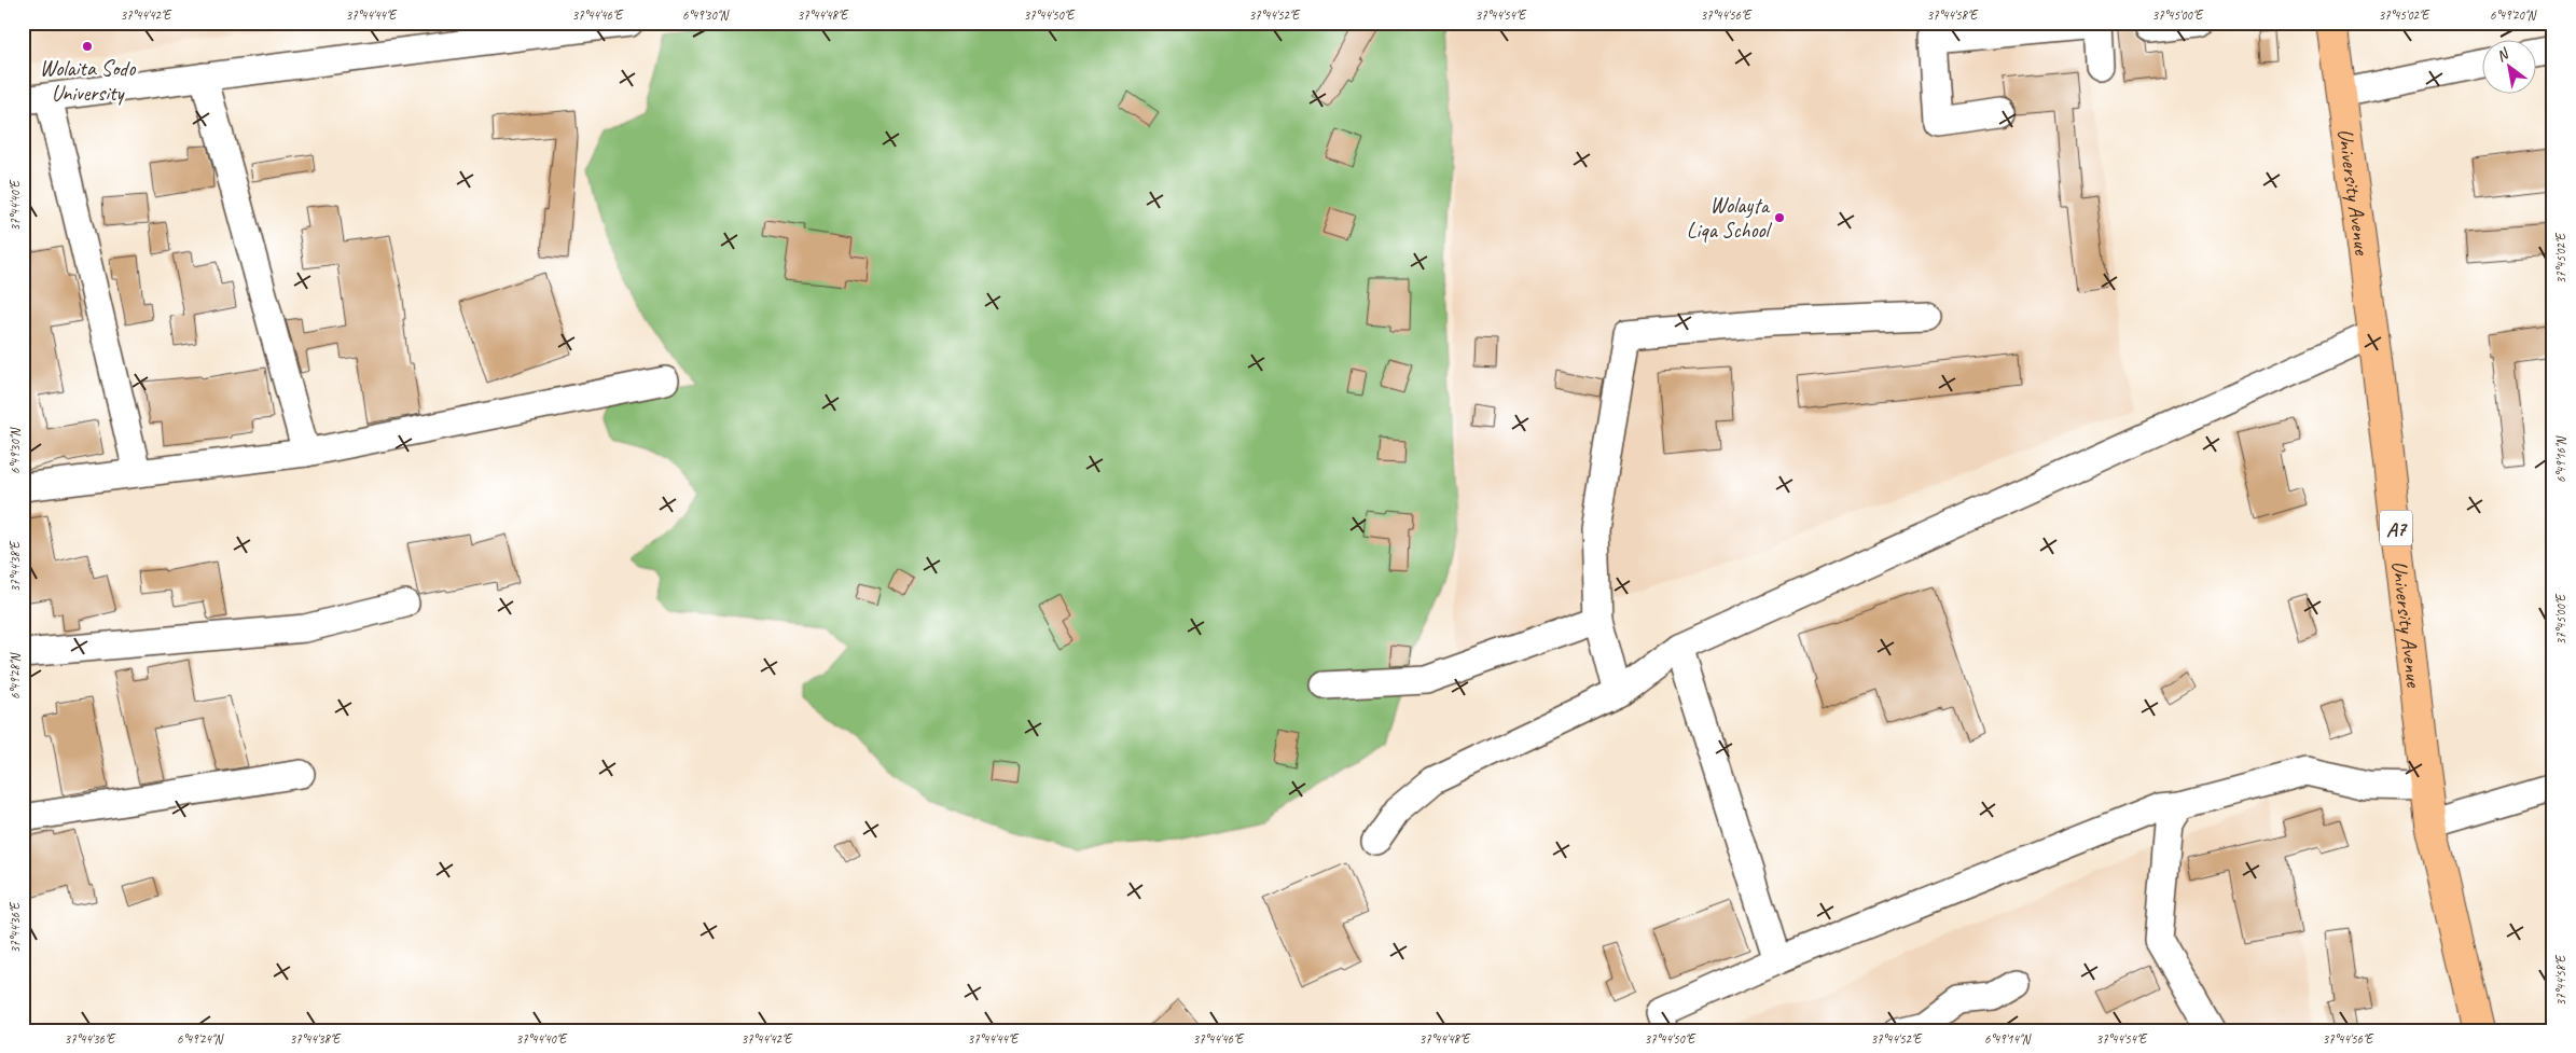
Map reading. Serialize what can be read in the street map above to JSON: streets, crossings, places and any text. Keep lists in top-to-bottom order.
{
  "streets": {
    "highway": ["University Avenue", "A7"]
  },
  "places": ["Wolaita Sodo University", "Wolayta Liqa School"],
  "north": "top left",
  "coordinates": [
    "37°44'42\"E",
    "37°44'44\"E",
    "37°44'46\"E",
    "6°49'30\"N",
    "37°44'48\"E",
    "37°44'50\"E",
    "37°44'52\"E",
    "37°44'54\"E",
    "37°44'56\"E",
    "37°44'58\"E",
    "37°45'00\"E",
    "37°45'02\"E",
    "6°49'20\"N",
    "37°44'40\"E",
    "6°49'16\"N",
    "37°44'38\"E",
    "6°49'28\"N",
    "37°44'36\"E",
    "6°49'24\"N",
    "6°49'14\"N"
  ]
}
